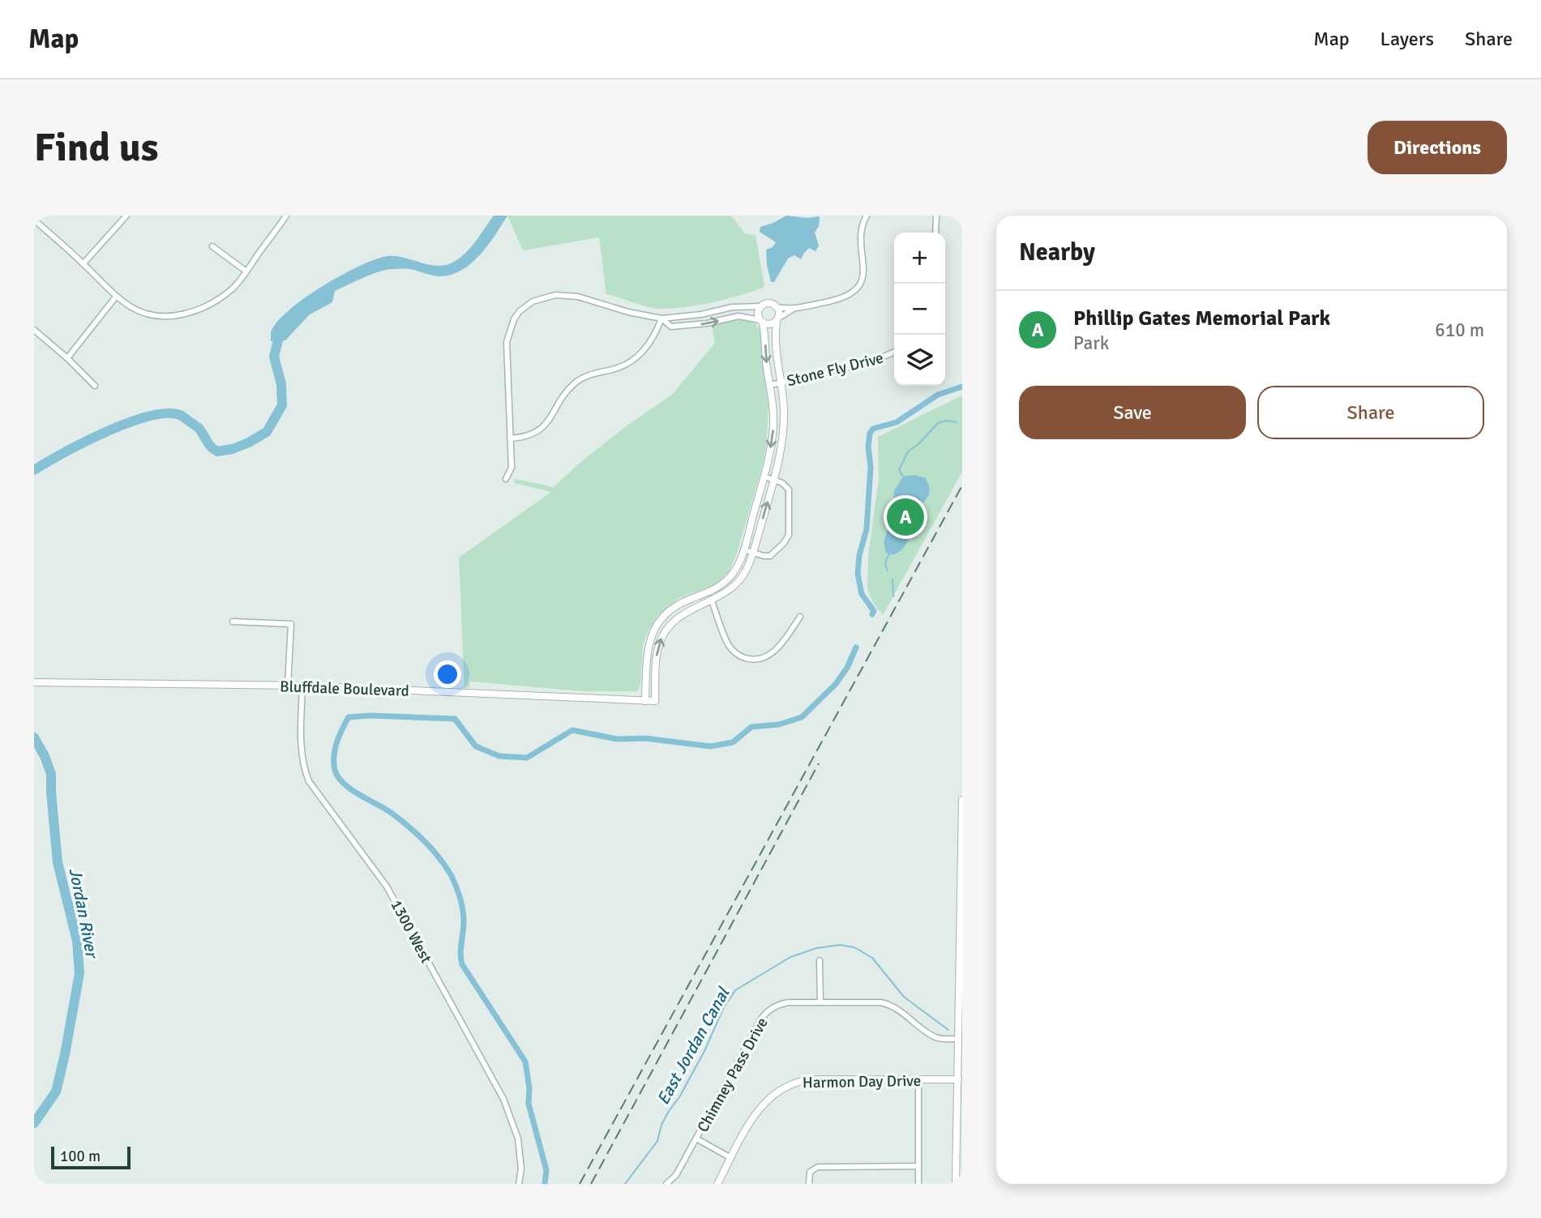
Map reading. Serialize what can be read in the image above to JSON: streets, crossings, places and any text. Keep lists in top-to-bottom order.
{
  "streets": {
    "street": [
      "Stone Fly Drive",
      "Bluffdale Boulevard",
      "1300 West",
      "Chimney Pass Drive",
      "Harmon Day Drive"
    ]
  },
  "crossings": [
    ["Bluffdale Boulevard", "1300 West"]
  ],
  "water": ["Jordan River", "East Jordan Canal"],
  "scale_bar": "100 m",
  "page": {
    "header": "Map",
    "nav": ["Map", "Layers", "Share"],
    "buttons": [
      "Directions",
      ["Save", "Share"]
    ],
    "title": "Find us",
    "heading": "Nearby",
    "map_buttons": ["+", "−"],
    "list": [
      {
        "mark": "A",
        "name": "Phillip Gates Memorial Park",
        "note": "Park",
        "value": "610 m"
      }
    ],
    "pins": "A",
    "scale": "100 m"
  }
}
